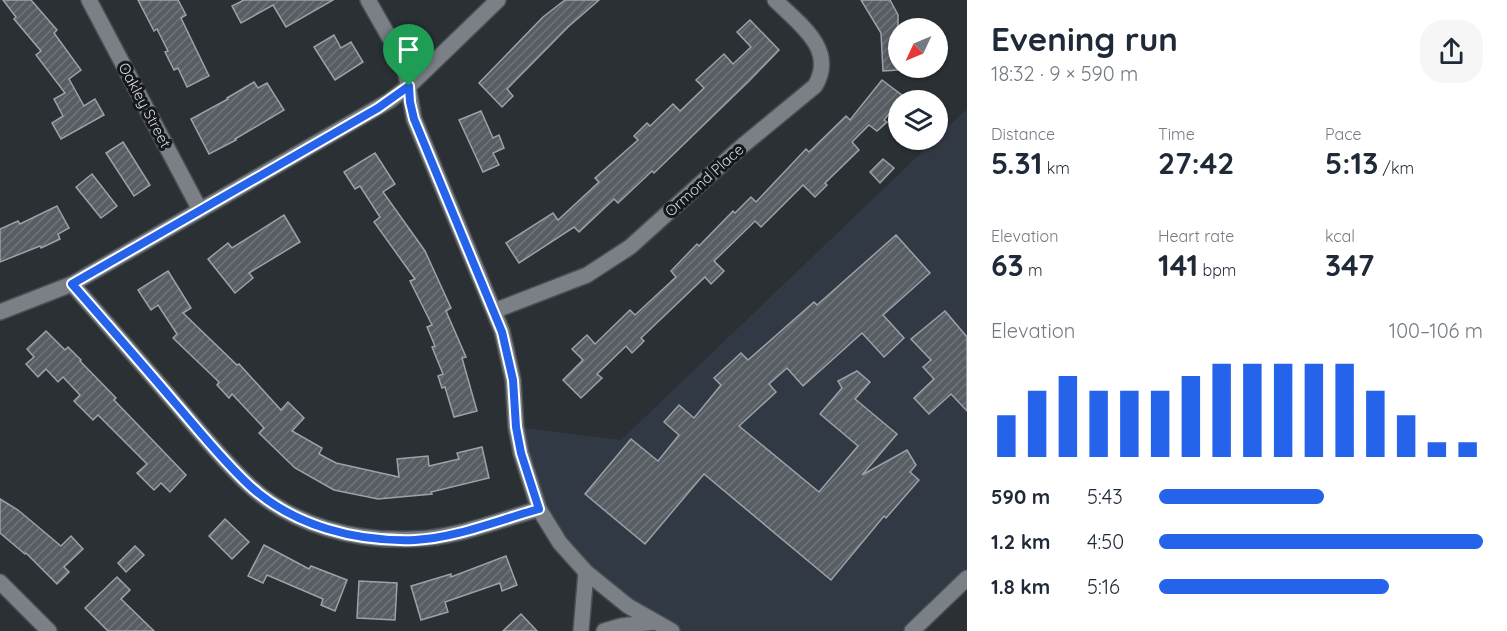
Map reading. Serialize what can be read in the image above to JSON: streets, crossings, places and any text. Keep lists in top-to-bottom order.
{
  "streets": {
    "street": ["Oakley Street", "Ormond Place"]
  },
  "north": "bottom left",
  "page": {
    "heading": ["Evening run", "18:32 · 9 × 590 m"],
    "stats": [
      ["Distance", "5.31 km"],
      ["Time", "27:42"],
      ["Pace", "5:13 /km"],
      ["Elevation", "63 m"],
      ["Heart rate", "141 bpm"],
      ["kcal", "347"]
    ],
    "chart": ["Elevation", "100–106 m"],
    "list": [
      {
        "name": "590 m",
        "note": "5:43"
      },
      {
        "name": "1.2 km",
        "note": "4:50"
      },
      {
        "name": "1.8 km",
        "note": "5:16"
      }
    ]
  }
}
